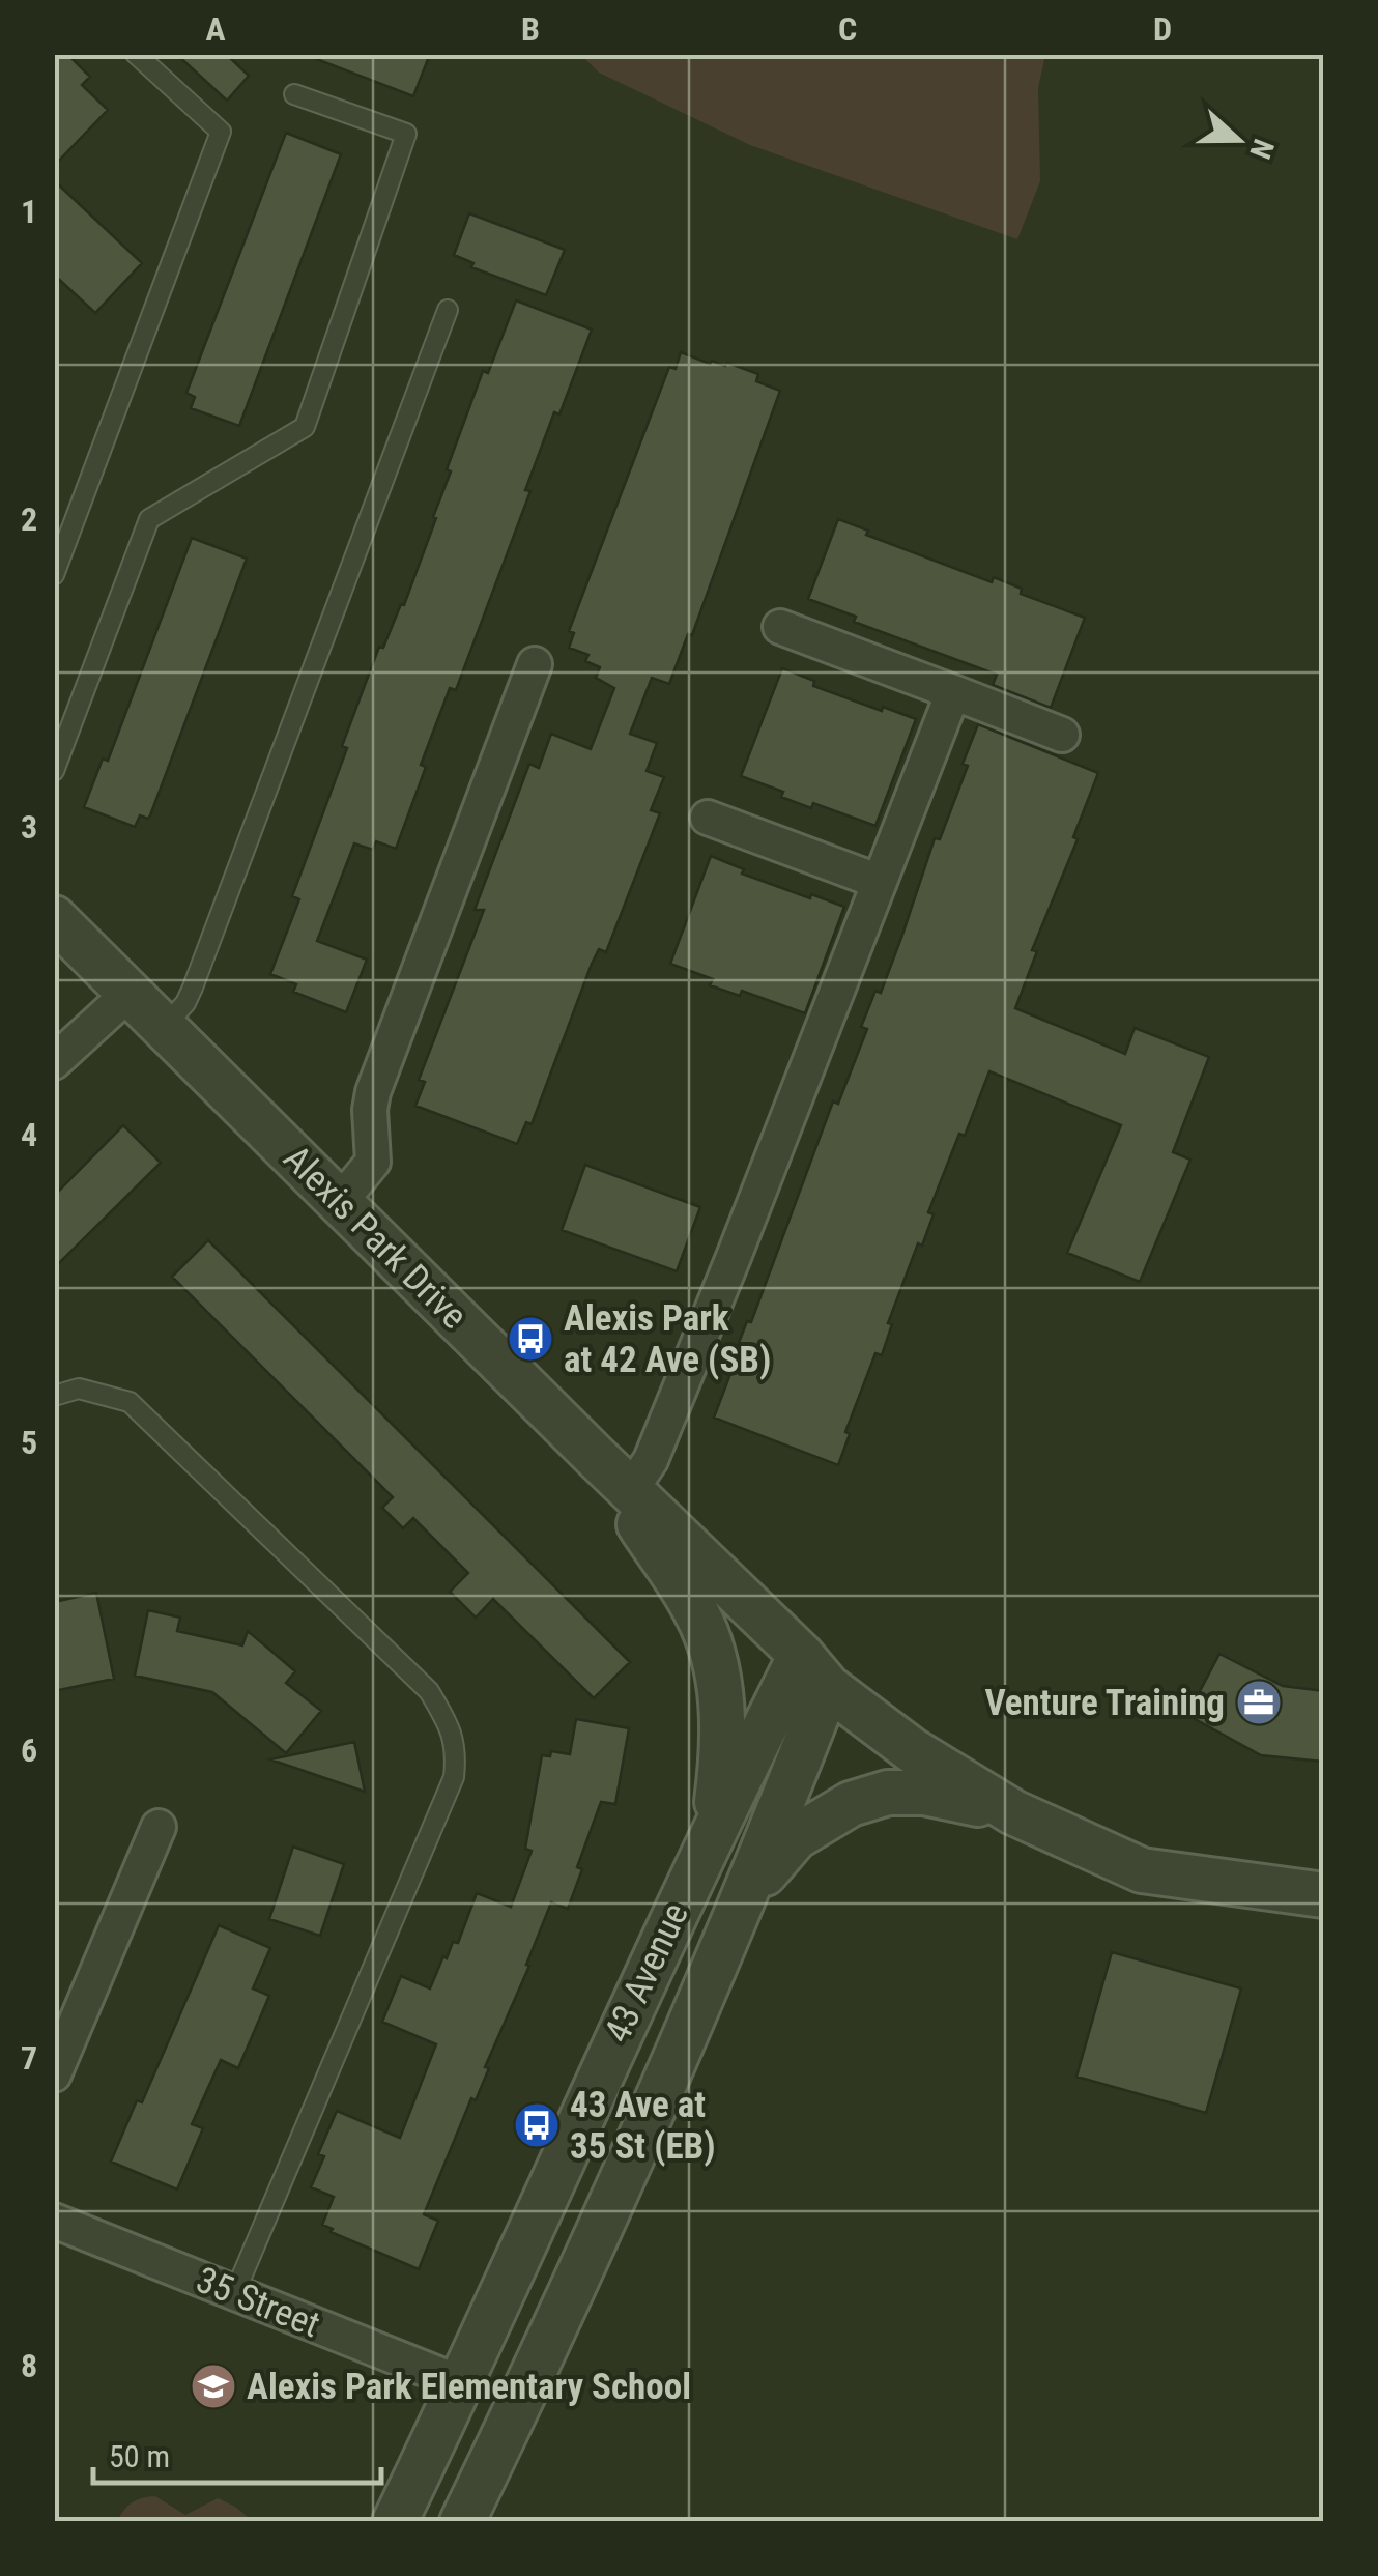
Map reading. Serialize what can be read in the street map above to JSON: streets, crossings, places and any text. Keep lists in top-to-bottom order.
{
  "streets": {
    "street": ["Alexis Park Drive", "43 Avenue", "35 Street"]
  },
  "crossings": [
    ["Alexis Park Drive", "43 Avenue"],
    ["43 Avenue", "35 Street"]
  ],
  "places": {
    "bus stop": ["Alexis Park at 42 Ave (SB)", "43 Ave at 35 St (EB)"],
    "office": ["Venture Training"],
    "school or university": ["Alexis Park Elementary School"]
  },
  "scale_bar": "50 m",
  "north": "right",
  "grid": {
    "columns": [
      "A",
      "B",
      "C",
      "D"
    ],
    "rows": [
      "1",
      "2",
      "3",
      "4",
      "5",
      "6",
      "7",
      "8"
    ]
  }
}
